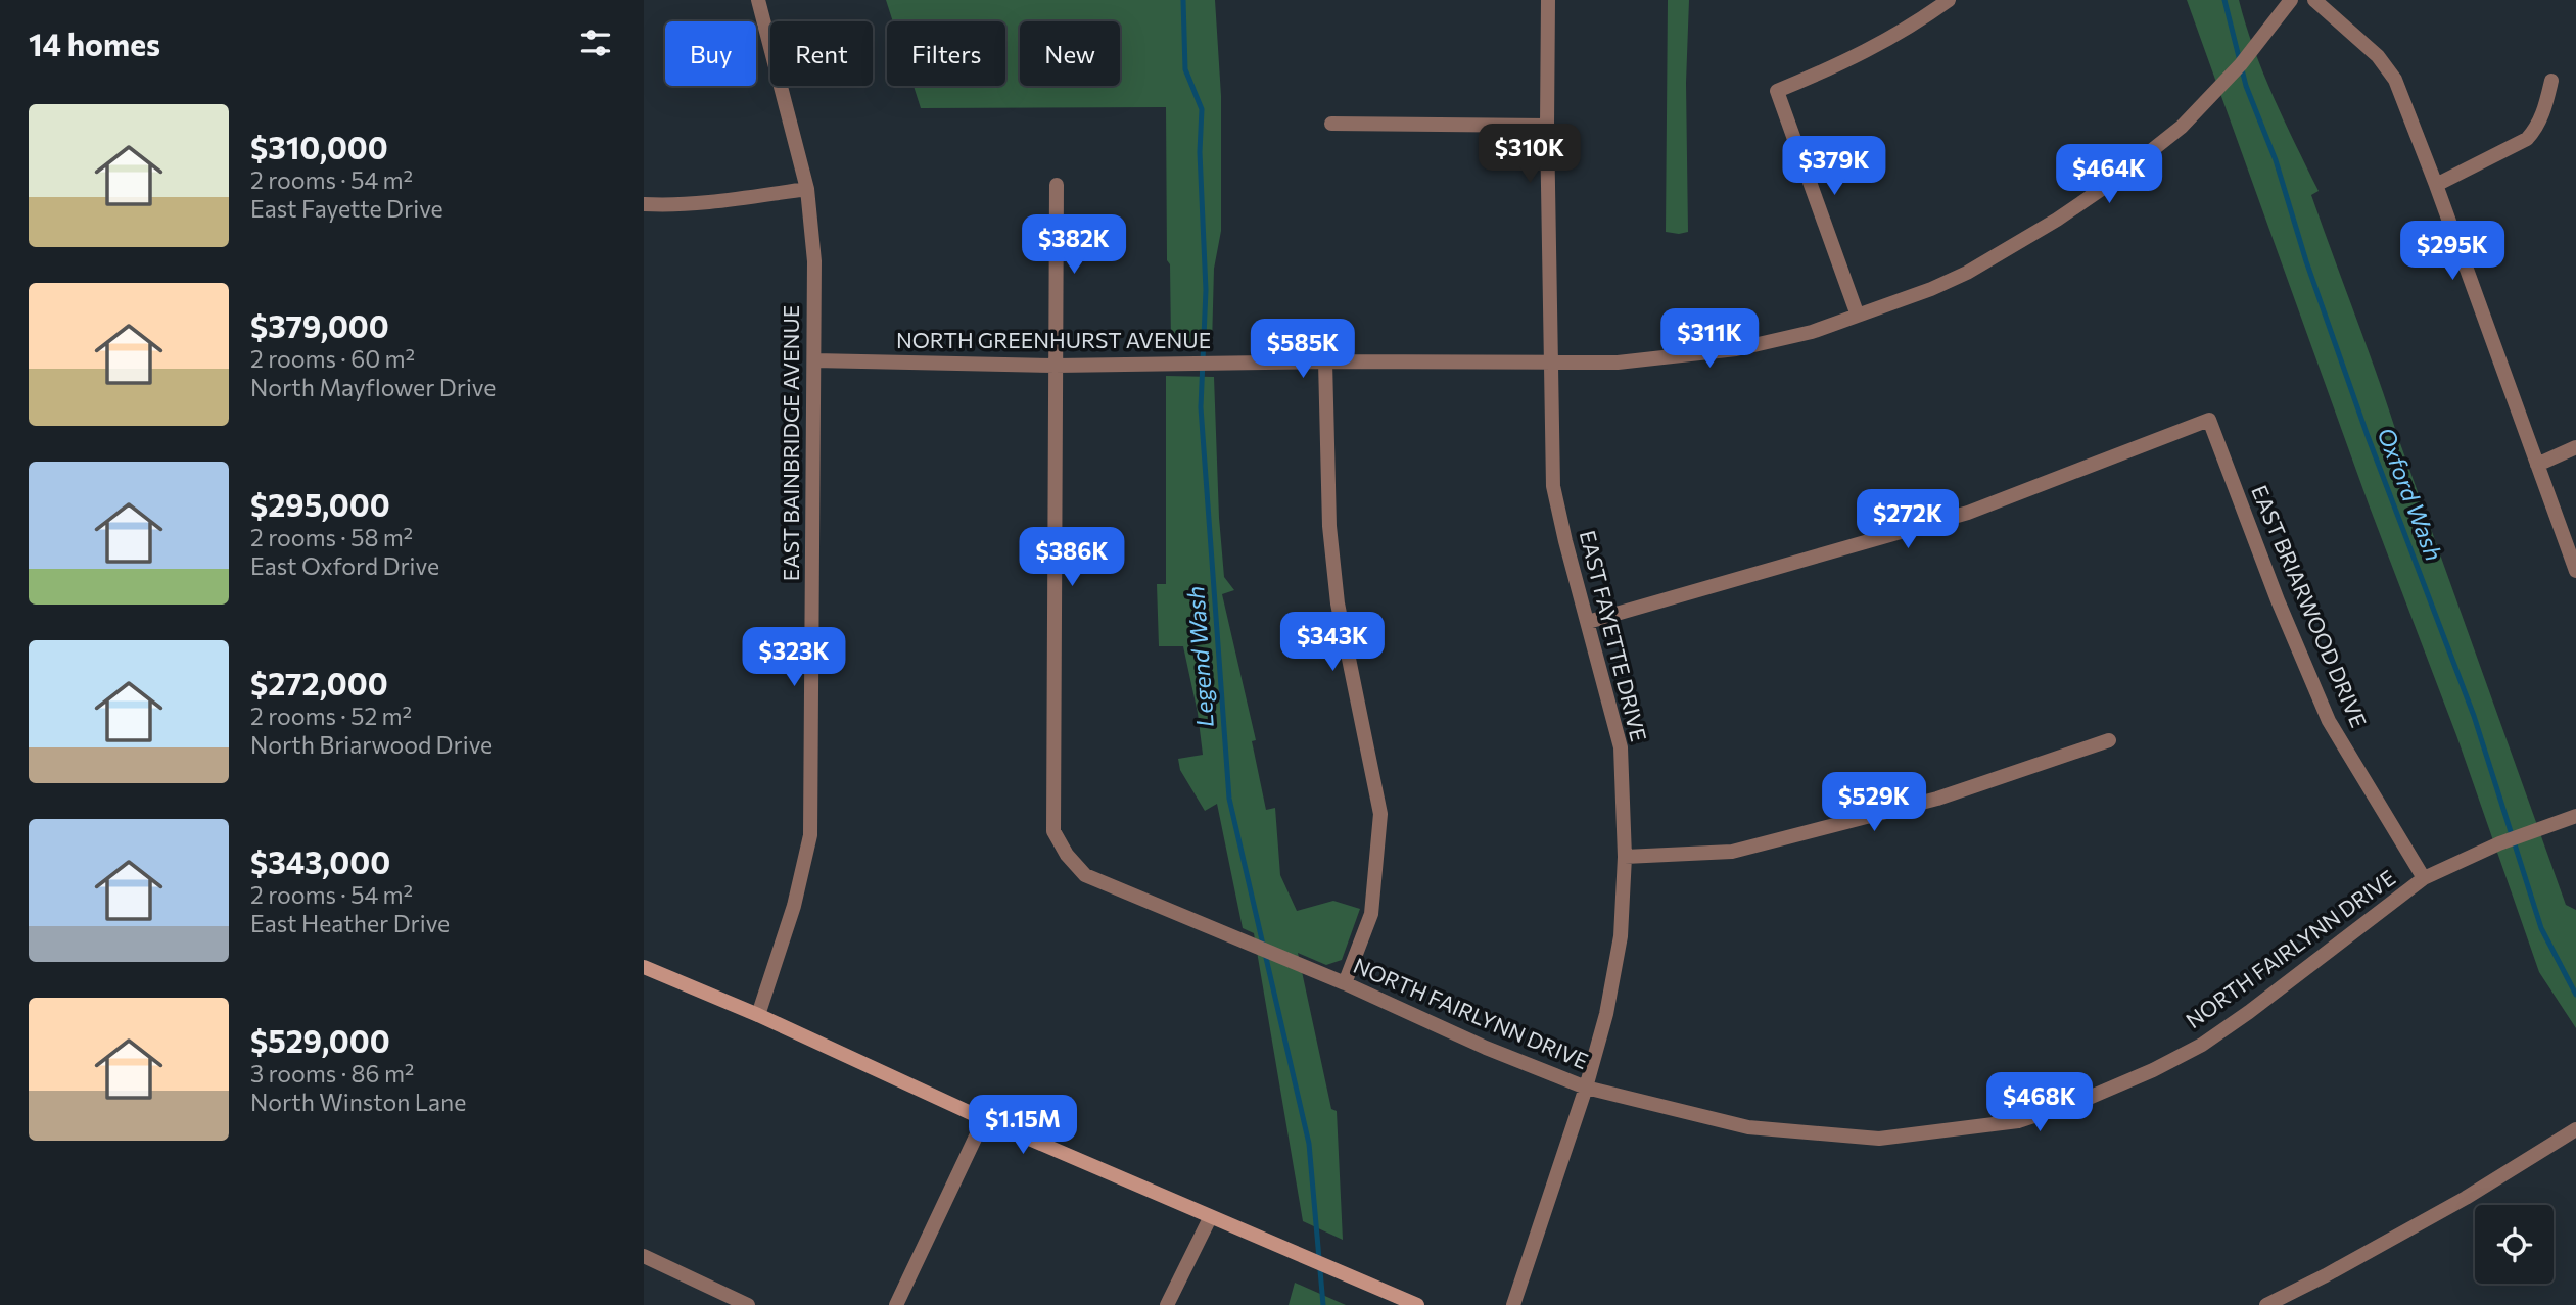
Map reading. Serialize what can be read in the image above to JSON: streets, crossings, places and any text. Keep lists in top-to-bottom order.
{
  "streets": {
    "street": [
      "NORTH GREENHURST AVENUE",
      "EAST BAINBRIDGE AVENUE",
      "EAST BRIARWOOD DRIVE",
      "EAST FAYETTE DRIVE",
      "NORTH FAIRLYNN DRIVE"
    ]
  },
  "crossings": [
    ["NORTH GREENHURST AVENUE", "EAST BAINBRIDGE AVENUE"],
    ["NORTH GREENHURST AVENUE", "EAST FAYETTE DRIVE"],
    ["NORTH GREENHURST AVENUE", "NORTH FAIRLYNN DRIVE"],
    ["EAST BRIARWOOD DRIVE", "EAST FAYETTE DRIVE"],
    ["EAST BRIARWOOD DRIVE", "NORTH FAIRLYNN DRIVE"],
    ["EAST FAYETTE DRIVE", "NORTH FAIRLYNN DRIVE"]
  ],
  "water": ["Oxford Wash", "Legend Wash"],
  "page": {
    "heading": "14 homes",
    "chip": [
      "Buy",
      "Rent",
      "Filters",
      "New"
    ],
    "list": [
      {
        "name": "$310,000",
        "note": "2 rooms · 54 m² · East Fayette Drive"
      },
      {
        "name": "$379,000",
        "note": "2 rooms · 60 m² · North Mayflower Drive"
      },
      {
        "name": "$295,000",
        "note": "2 rooms · 58 m² · East Oxford Drive"
      },
      {
        "name": "$272,000",
        "note": "2 rooms · 52 m² · North Briarwood Drive"
      },
      {
        "name": "$343,000",
        "note": "2 rooms · 54 m² · East Heather Drive"
      },
      {
        "name": "$529,000",
        "note": "3 rooms · 86 m² · North Winston Lane"
      }
    ],
    "price": [
      "$310K",
      "$379K",
      "$464K",
      "$382K",
      "$295K",
      "$311K",
      "$585K",
      "$272K",
      "$386K",
      "$343K",
      "$323K",
      "$529K",
      "$468K",
      "$1.15M"
    ]
  }
}
